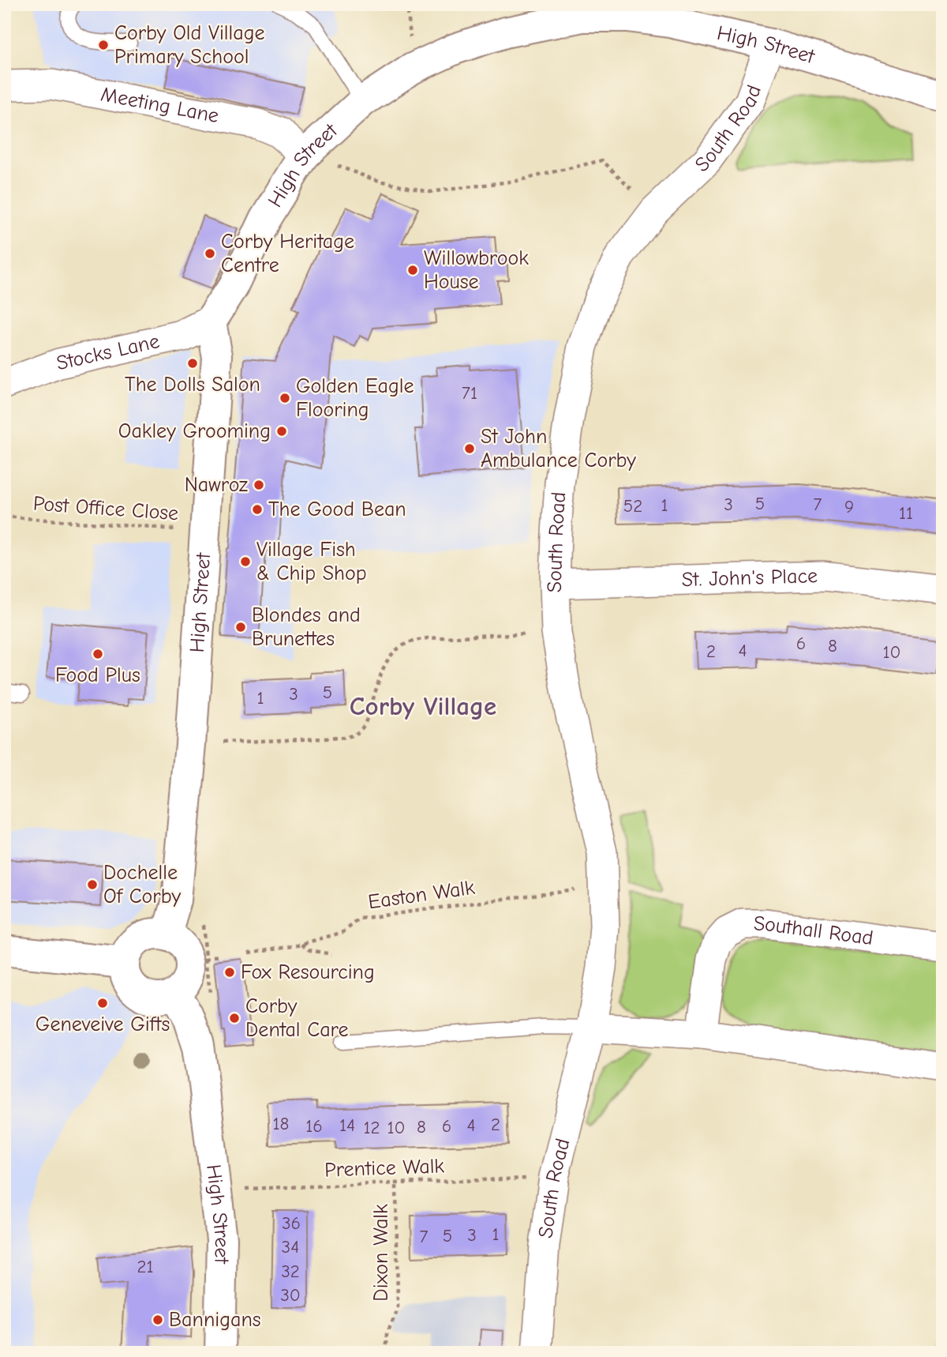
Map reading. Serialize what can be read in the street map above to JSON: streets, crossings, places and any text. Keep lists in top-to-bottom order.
{
  "streets": {
    "street": [
      "High Street",
      "Meeting Lane",
      "South Road",
      "Stocks Lane",
      "St. John's Place",
      "Southall Road"
    ],
    "path": [
      "Post Office Close",
      "Easton Walk",
      "Prentice Walk",
      "Dixon Walk"
    ]
  },
  "crossings": [
    ["High Street", "Meeting Lane"],
    ["High Street", "South Road"],
    ["High Street", "Stocks Lane"],
    ["High Street", "Post Office Close"],
    ["High Street", "Prentice Walk"],
    ["South Road", "St. John's Place"],
    ["South Road", "Easton Walk"],
    ["South Road", "Prentice Walk"],
    ["Prentice Walk", "Dixon Walk"]
  ],
  "districts": ["Corby Village"],
  "places": [
    "Corby Old Village Primary School",
    "Corby Heritage Centre",
    "Willowbrook House",
    "The Dolls Salon",
    "Golden Eagle Flooring",
    "Oakley Grooming",
    "St John Ambulance Corby",
    "Nawroz",
    "The Good Bean",
    "Village Fish & Chip Shop",
    "Blondes and Brunettes",
    "Food Plus",
    "Dochelle Of Corby",
    "Fox Resourcing",
    "Geneveive Gifts",
    "Corby Dental Care",
    "Bannigans"
  ],
  "house_numbers": [
    "71",
    "5",
    "3",
    "7",
    "1",
    "52",
    "9",
    "11",
    "6",
    "8",
    "4",
    "2",
    "10",
    "5",
    "3",
    "1",
    "18",
    "2",
    "14",
    "4",
    "16",
    "6",
    "8",
    "12",
    "10",
    "36",
    "1",
    "3",
    "5",
    "7",
    "34",
    "21",
    "32",
    "30"
  ]
}
